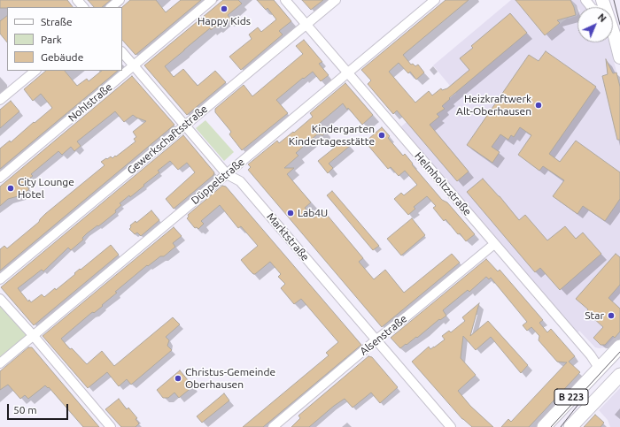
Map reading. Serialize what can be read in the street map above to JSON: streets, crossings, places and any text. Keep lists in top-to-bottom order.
{
  "streets": {
    "main road": ["B 223"],
    "street": [
      "Nohlstraße",
      "Gewerkschaftsstraße",
      "Düppelstraße",
      "Helmholtzstraße",
      "Marktstraße",
      "Alsenstraße"
    ]
  },
  "crossings": [
    ["Nohlstraße", "Marktstraße"],
    ["Gewerkschaftsstraße", "Helmholtzstraße"],
    ["Gewerkschaftsstraße", "Marktstraße"],
    ["Düppelstraße", "Helmholtzstraße"],
    ["Düppelstraße", "Marktstraße"],
    ["Helmholtzstraße", "Alsenstraße"],
    ["Helmholtzstraße", "B 223"],
    ["Marktstraße", "Alsenstraße"]
  ],
  "places": [
    "Happy Kids",
    "Heizkraftwerk Alt-Oberhausen",
    "Kindergarten Kindertagesstätte",
    "City Lounge Hotel",
    "Lab4U",
    "Star",
    "Christus-Gemeinde Oberhausen"
  ],
  "legend": ["Straße", "Park", "Gebäude"],
  "scale_bar": "50 m",
  "north": "top right"
}
